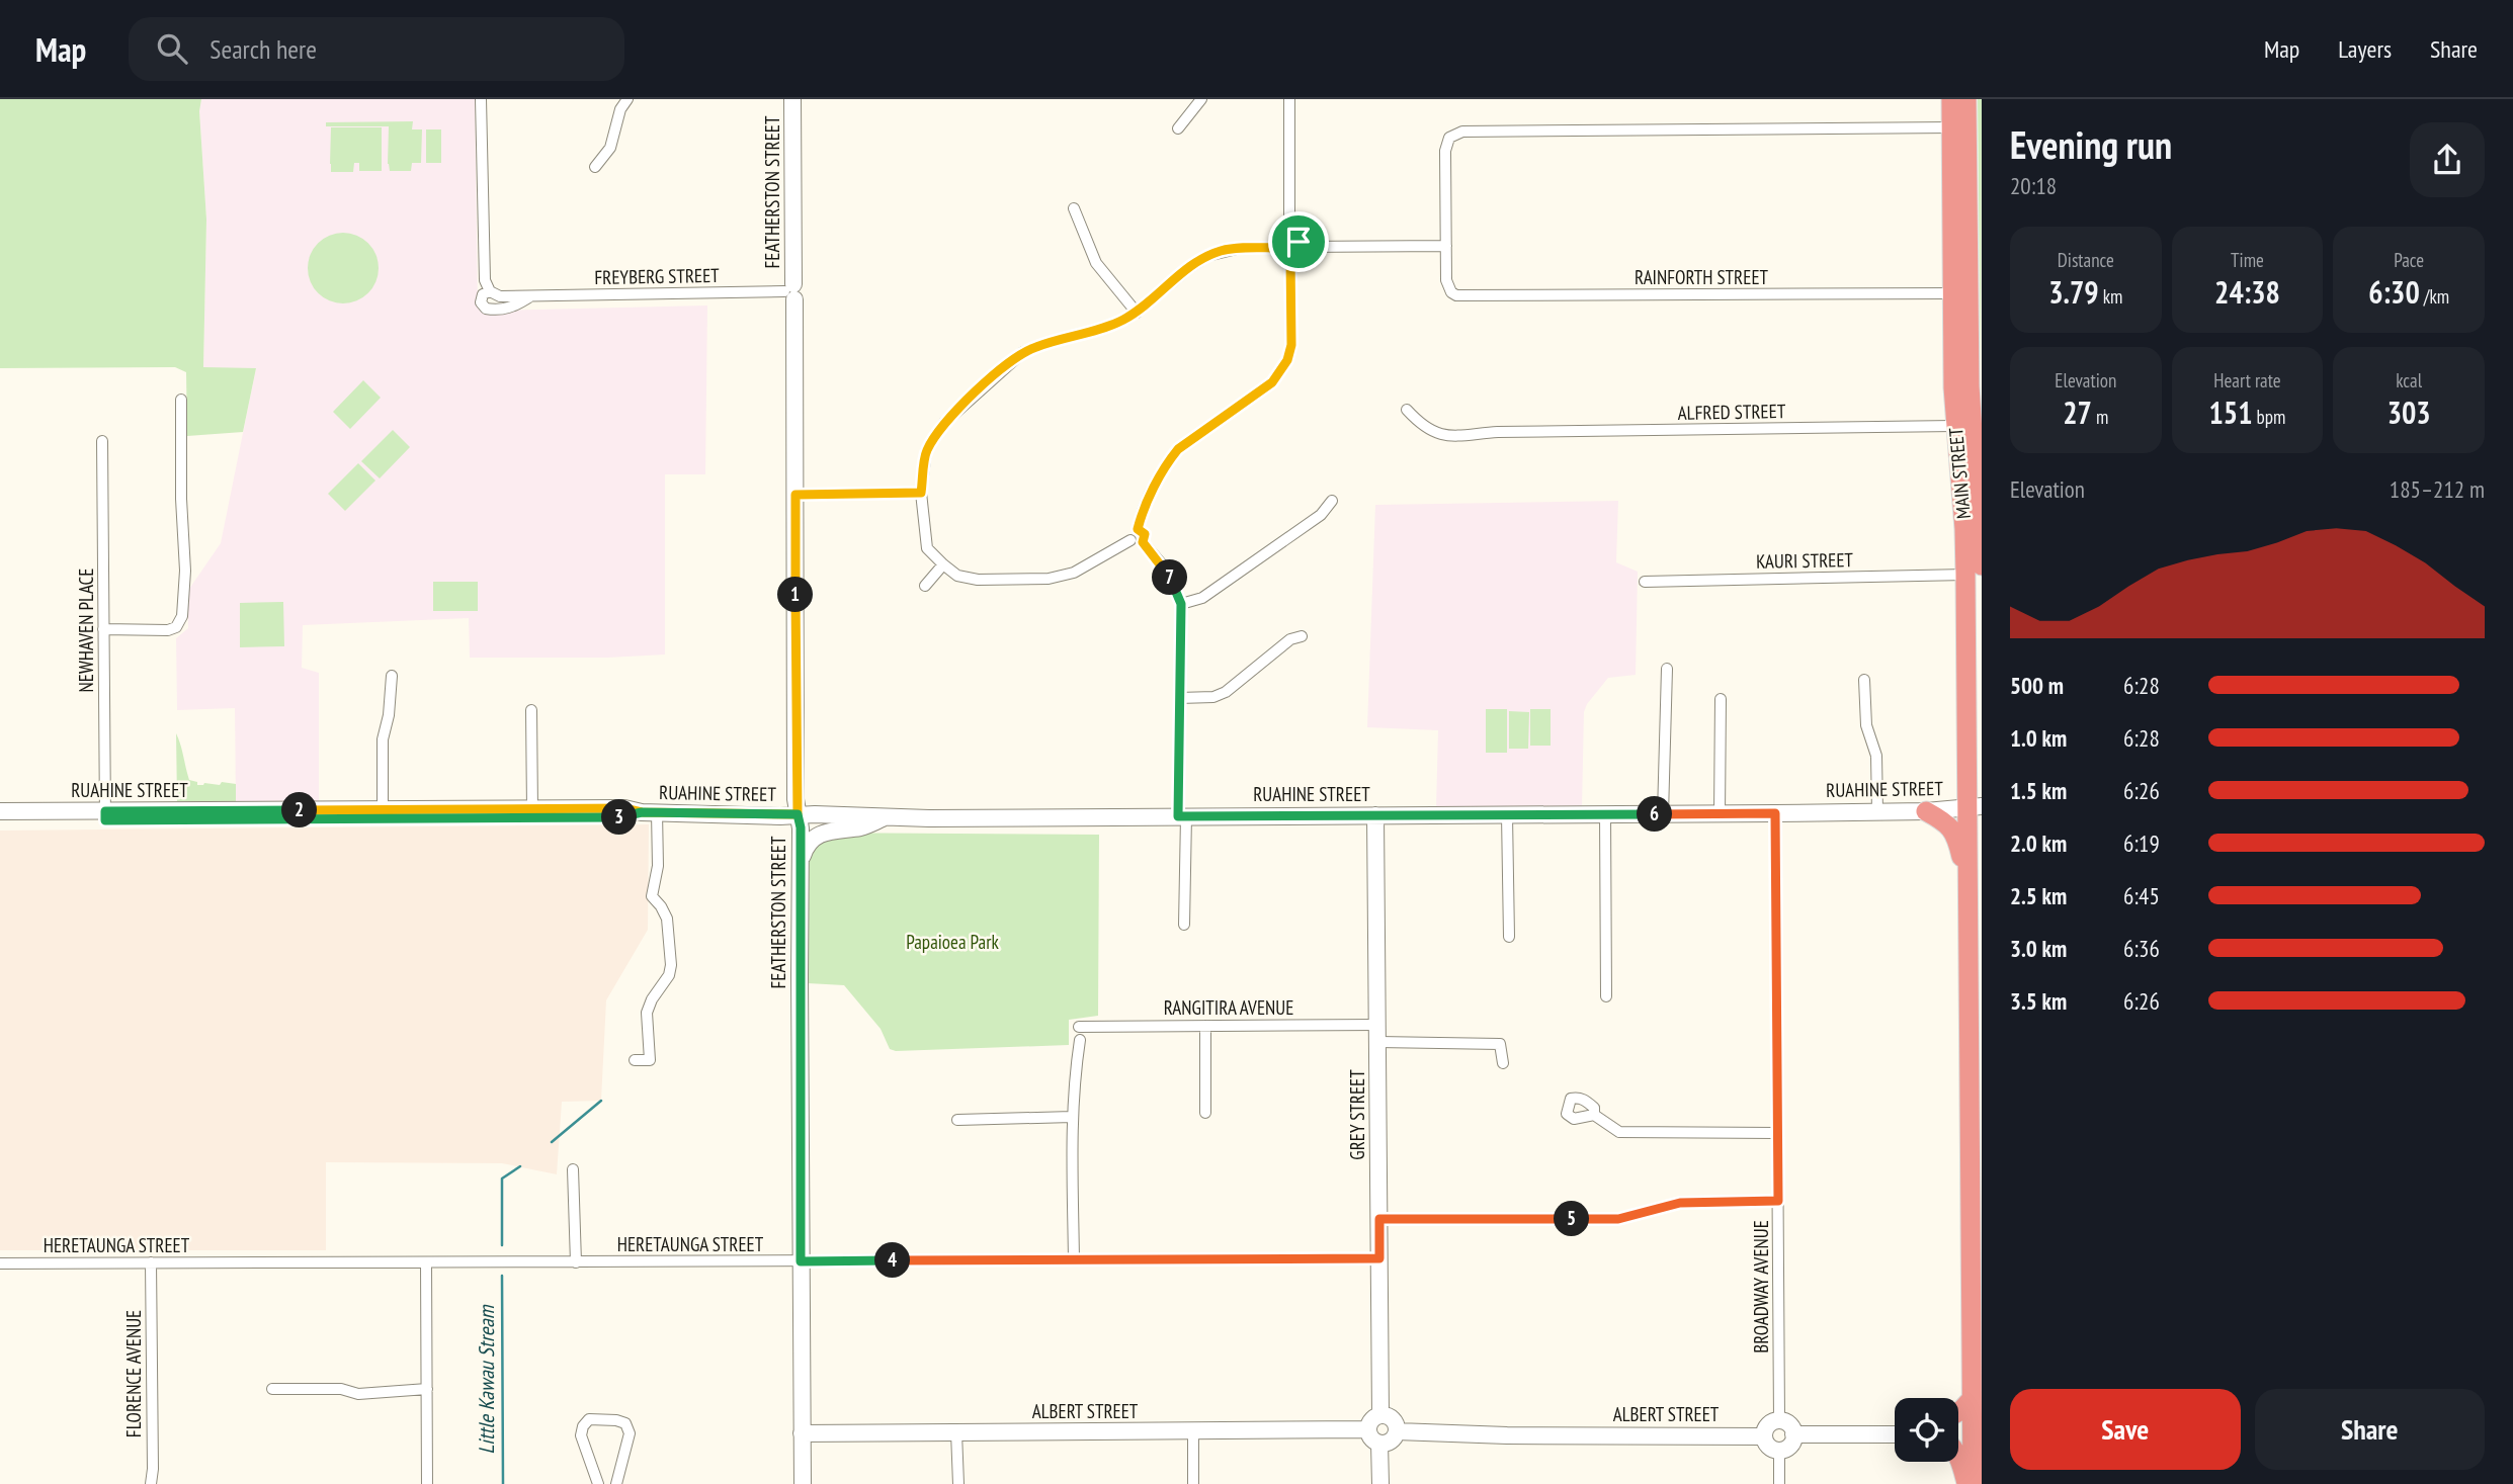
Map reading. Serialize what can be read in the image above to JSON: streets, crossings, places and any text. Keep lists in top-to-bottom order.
{
  "streets": {
    "highway": ["MAIN STREET"],
    "main road": [
      "FEATHERSTON STREET",
      "RUAHINE STREET",
      "GREY STREET",
      "ALBERT STREET"
    ],
    "street": [
      "FREYBERG STREET",
      "RAINFORTH STREET",
      "ALFRED STREET",
      "KAURI STREET",
      "NEWHAVEN PLACE",
      "RANGITIRA AVENUE",
      "HERETAUNGA STREET",
      "BROADWAY AVENUE",
      "FLORENCE AVENUE"
    ]
  },
  "crossings": [
    ["FEATHERSTON STREET", "FREYBERG STREET"],
    ["FEATHERSTON STREET", "RUAHINE STREET"],
    ["FEATHERSTON STREET", "HERETAUNGA STREET"],
    ["FEATHERSTON STREET", "ALBERT STREET"],
    ["RAINFORTH STREET", "MAIN STREET"],
    ["ALFRED STREET", "MAIN STREET"],
    ["MAIN STREET", "KAURI STREET"],
    ["MAIN STREET", "RUAHINE STREET"],
    ["NEWHAVEN PLACE", "RUAHINE STREET"],
    ["RUAHINE STREET", "GREY STREET"],
    ["RUAHINE STREET", "BROADWAY AVENUE"],
    ["RANGITIRA AVENUE", "GREY STREET"],
    ["GREY STREET", "HERETAUNGA STREET"],
    ["GREY STREET", "ALBERT STREET"],
    ["HERETAUNGA STREET", "FLORENCE AVENUE"],
    ["BROADWAY AVENUE", "ALBERT STREET"]
  ],
  "water": ["Little Kawau Stream"],
  "parks": ["Papaioea Park"],
  "page": {
    "header": "Map",
    "search": "Search here",
    "nav": ["Map", "Layers", "Share"],
    "heading": ["Evening run", "20:18"],
    "stats": [
      ["Distance", "3.79 km"],
      ["Time", "24:38"],
      ["Pace", "6:30 /km"],
      ["Elevation", "27 m"],
      ["Heart rate", "151 bpm"],
      ["kcal", "303"]
    ],
    "chart": ["Elevation", "185–212 m"],
    "pins": [
      "7",
      "1",
      "2",
      "6",
      "3",
      "5",
      "4"
    ],
    "list": [
      {
        "name": "500 m",
        "note": "6:28"
      },
      {
        "name": "1.0 km",
        "note": "6:28"
      },
      {
        "name": "1.5 km",
        "note": "6:26"
      },
      {
        "name": "2.0 km",
        "note": "6:19"
      },
      {
        "name": "2.5 km",
        "note": "6:45"
      },
      {
        "name": "3.0 km",
        "note": "6:36"
      },
      {
        "name": "3.5 km",
        "note": "6:26"
      }
    ],
    "buttons": ["Save", "Share"]
  }
}
